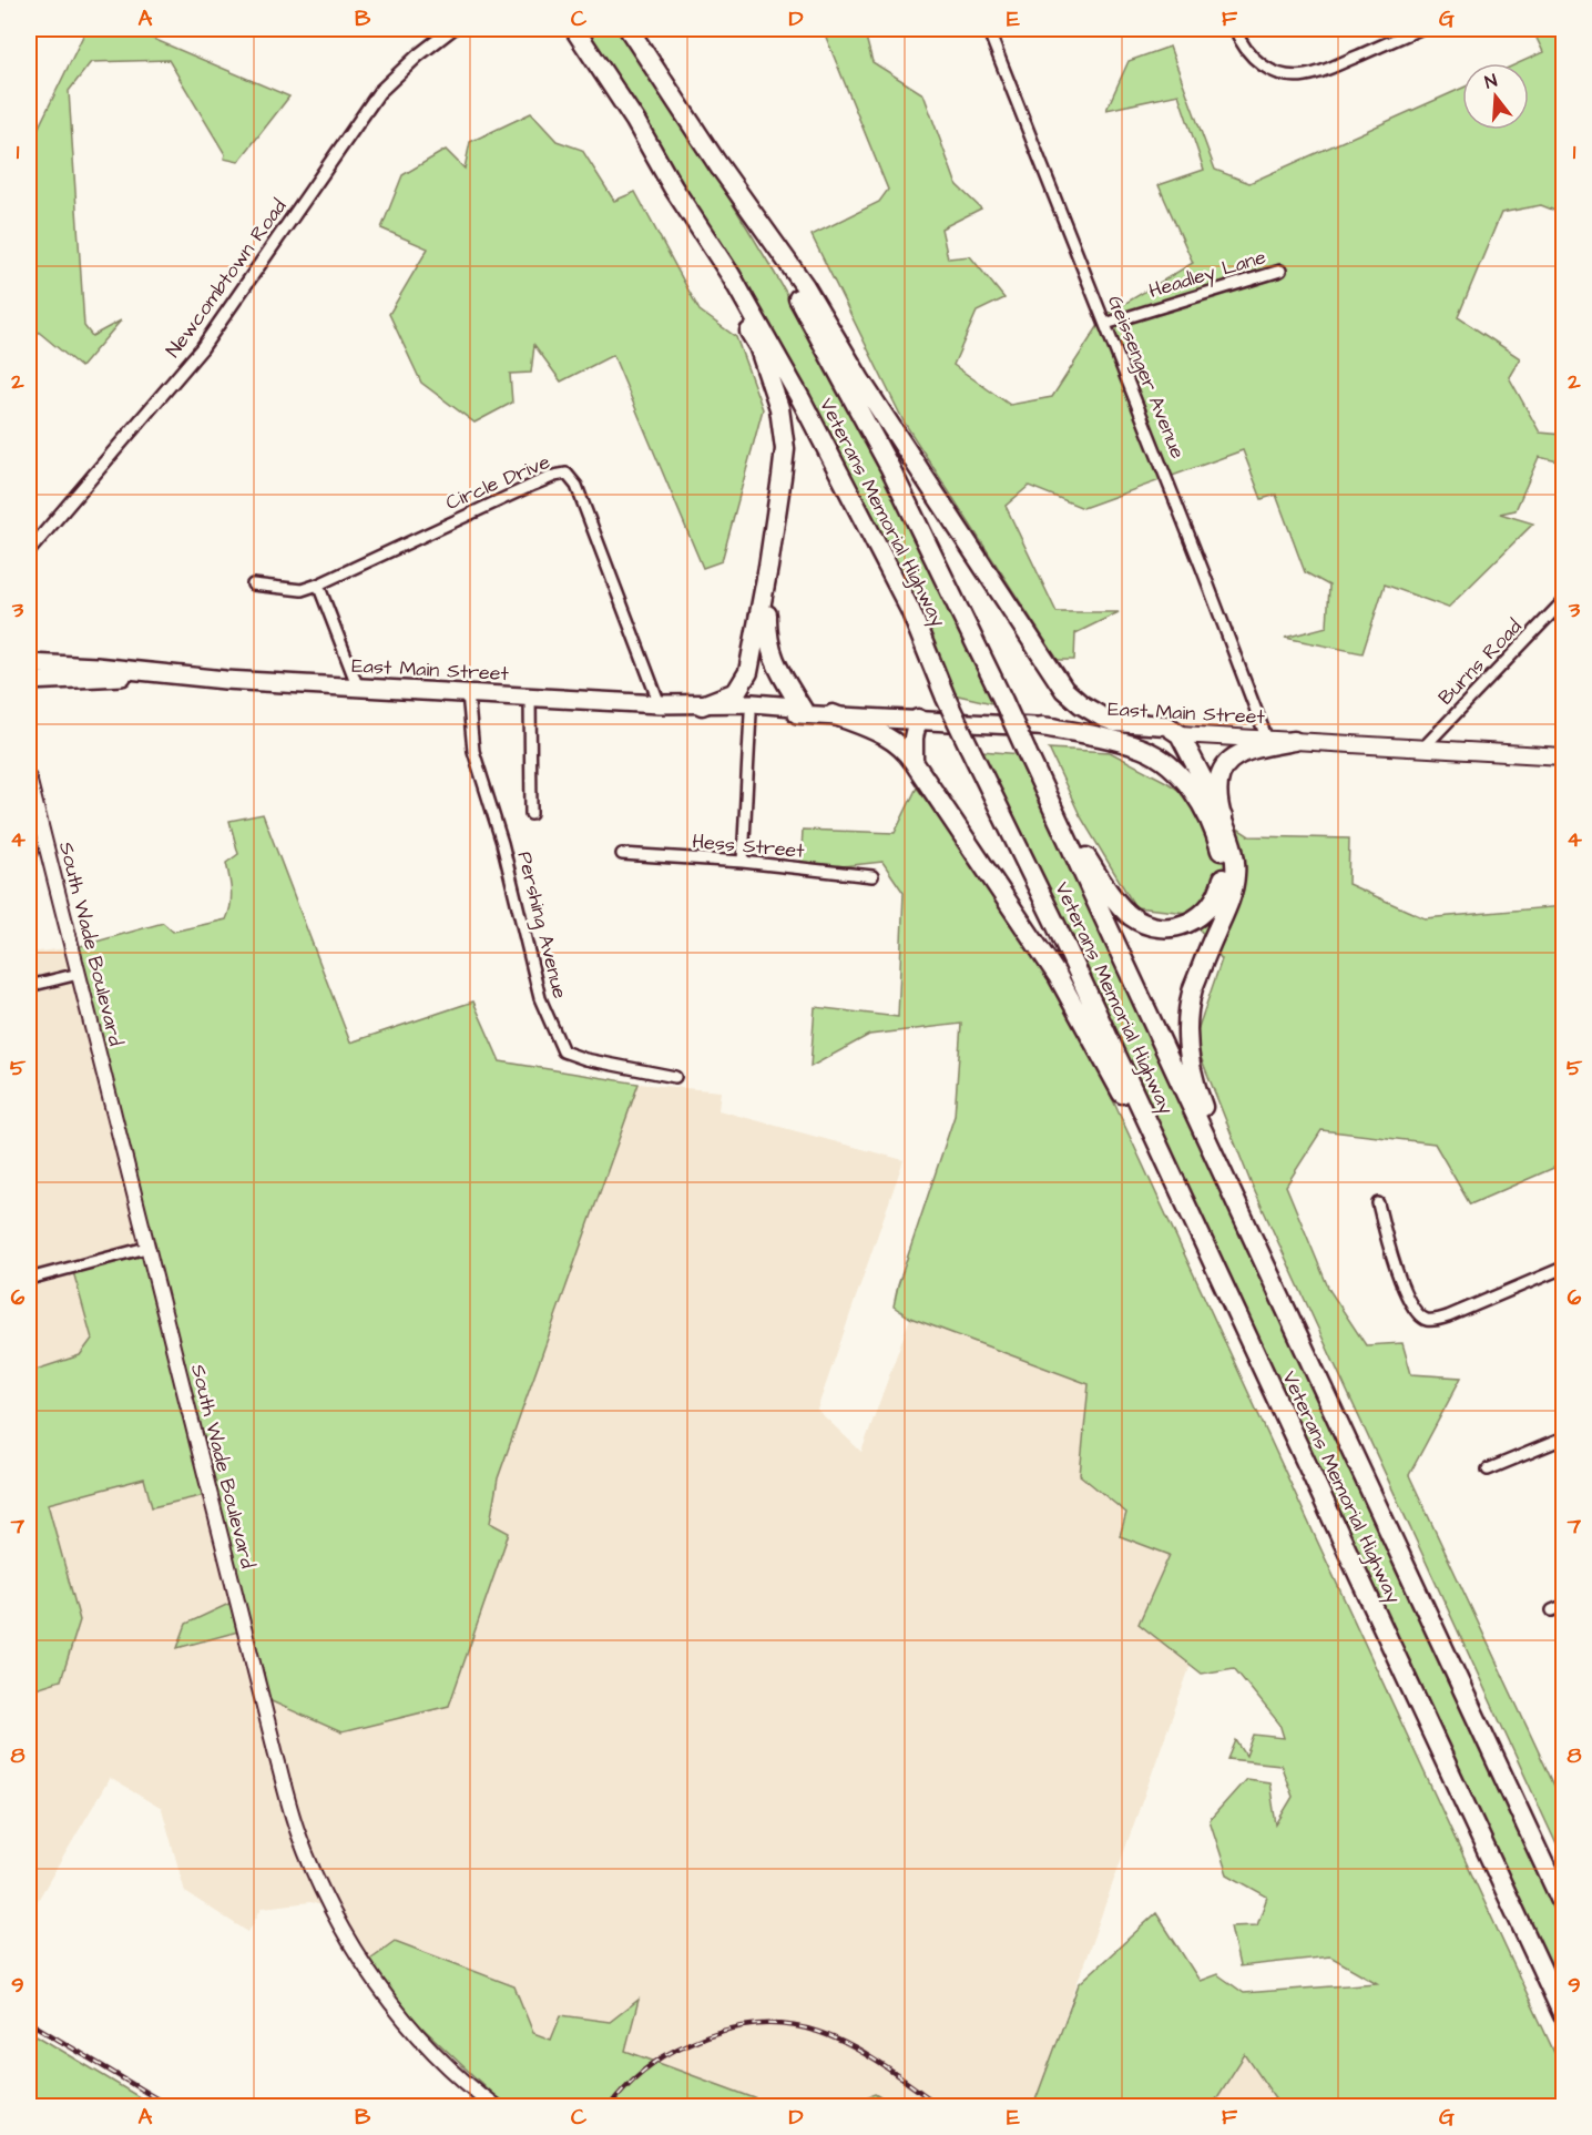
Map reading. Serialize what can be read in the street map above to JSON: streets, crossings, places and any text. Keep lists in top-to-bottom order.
{
  "streets": {
    "highway": ["Veterans Memorial Highway", "East Main Street"],
    "main road": ["South Wade Boulevard"],
    "street": [
      "Headley Lane",
      "Newcombtown Road",
      "Geissenger Avenue",
      "Circle Drive",
      "Burns Road",
      "Hess Street",
      "Pershing Avenue"
    ]
  },
  "crossings": [
    ["Headley Lane", "Geissenger Avenue"],
    ["Geissenger Avenue", "East Main Street"],
    ["Circle Drive", "East Main Street"],
    ["Burns Road", "East Main Street"],
    ["East Main Street", "Pershing Avenue"]
  ],
  "north": "top",
  "grid": {
    "columns": [
      "A",
      "B",
      "C",
      "D",
      "E",
      "F",
      "G"
    ],
    "rows": [
      "1",
      "2",
      "3",
      "4",
      "5",
      "6",
      "7",
      "8",
      "9"
    ]
  }
}
